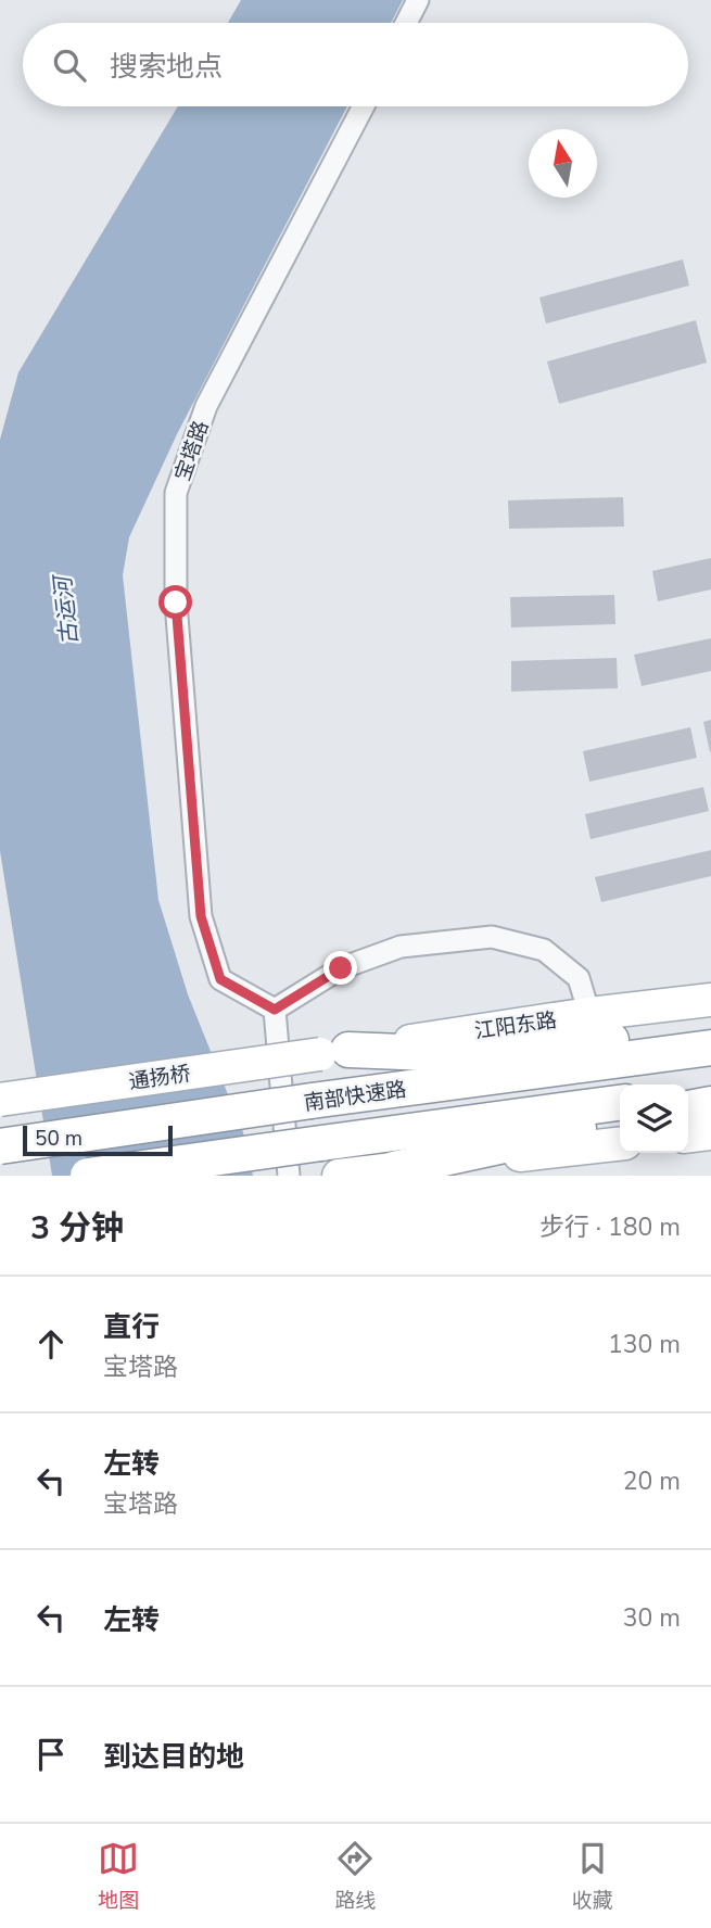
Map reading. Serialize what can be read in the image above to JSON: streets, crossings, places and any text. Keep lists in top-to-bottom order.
{
  "streets": {
    "highway": ["南部快速路"],
    "main road": ["江阳东路", "通扬桥"],
    "street": ["宝塔路"]
  },
  "crossings": [
    ["江阳东路", "通扬桥"]
  ],
  "water": ["古运河"],
  "scale_bar": "50 m",
  "north": "top",
  "page": {
    "search": "搜索地点",
    "scale": "50 m",
    "heading": ["3 分钟", "步行 · 180 m"],
    "list": [
      ["直行", "宝塔路", "130 m"],
      ["左转", "宝塔路", "20 m"],
      ["左转", "30 m"],
      "到达目的地"
    ],
    "nav": ["地图", "路线", "收藏"]
  }
}
